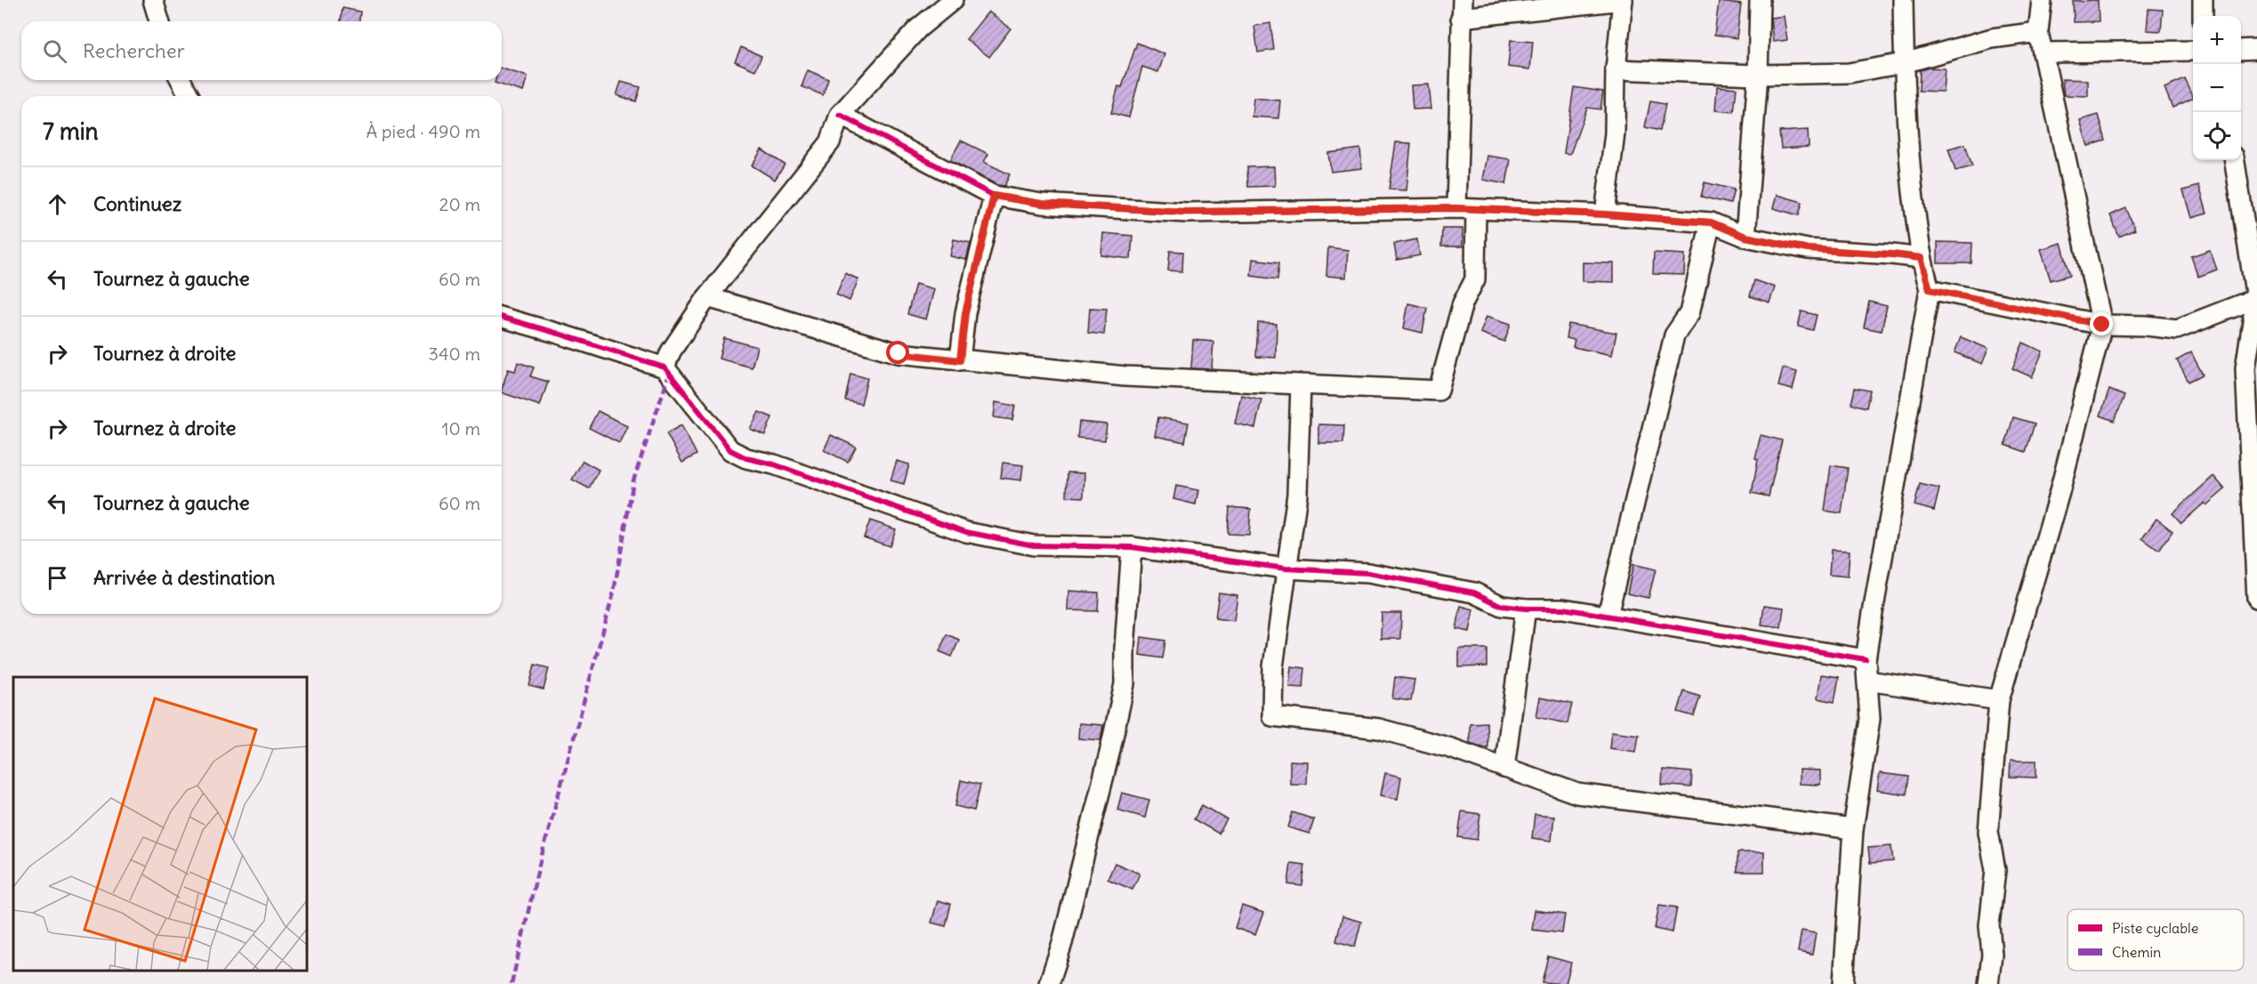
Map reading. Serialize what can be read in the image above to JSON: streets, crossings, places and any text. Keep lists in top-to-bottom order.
{
  "legend": ["Piste cyclable", "Chemin"],
  "page": {
    "map_buttons": ["+", "−"],
    "search": "Rechercher",
    "heading": ["7 min", "À pied · 490 m"],
    "list": [
      ["Continuez", "20 m"],
      ["Tournez à gauche", "60 m"],
      ["Tournez à droite", "340 m"],
      ["Tournez à droite", "10 m"],
      ["Tournez à gauche", "60 m"],
      "Arrivée à destination"
    ]
  }
}
